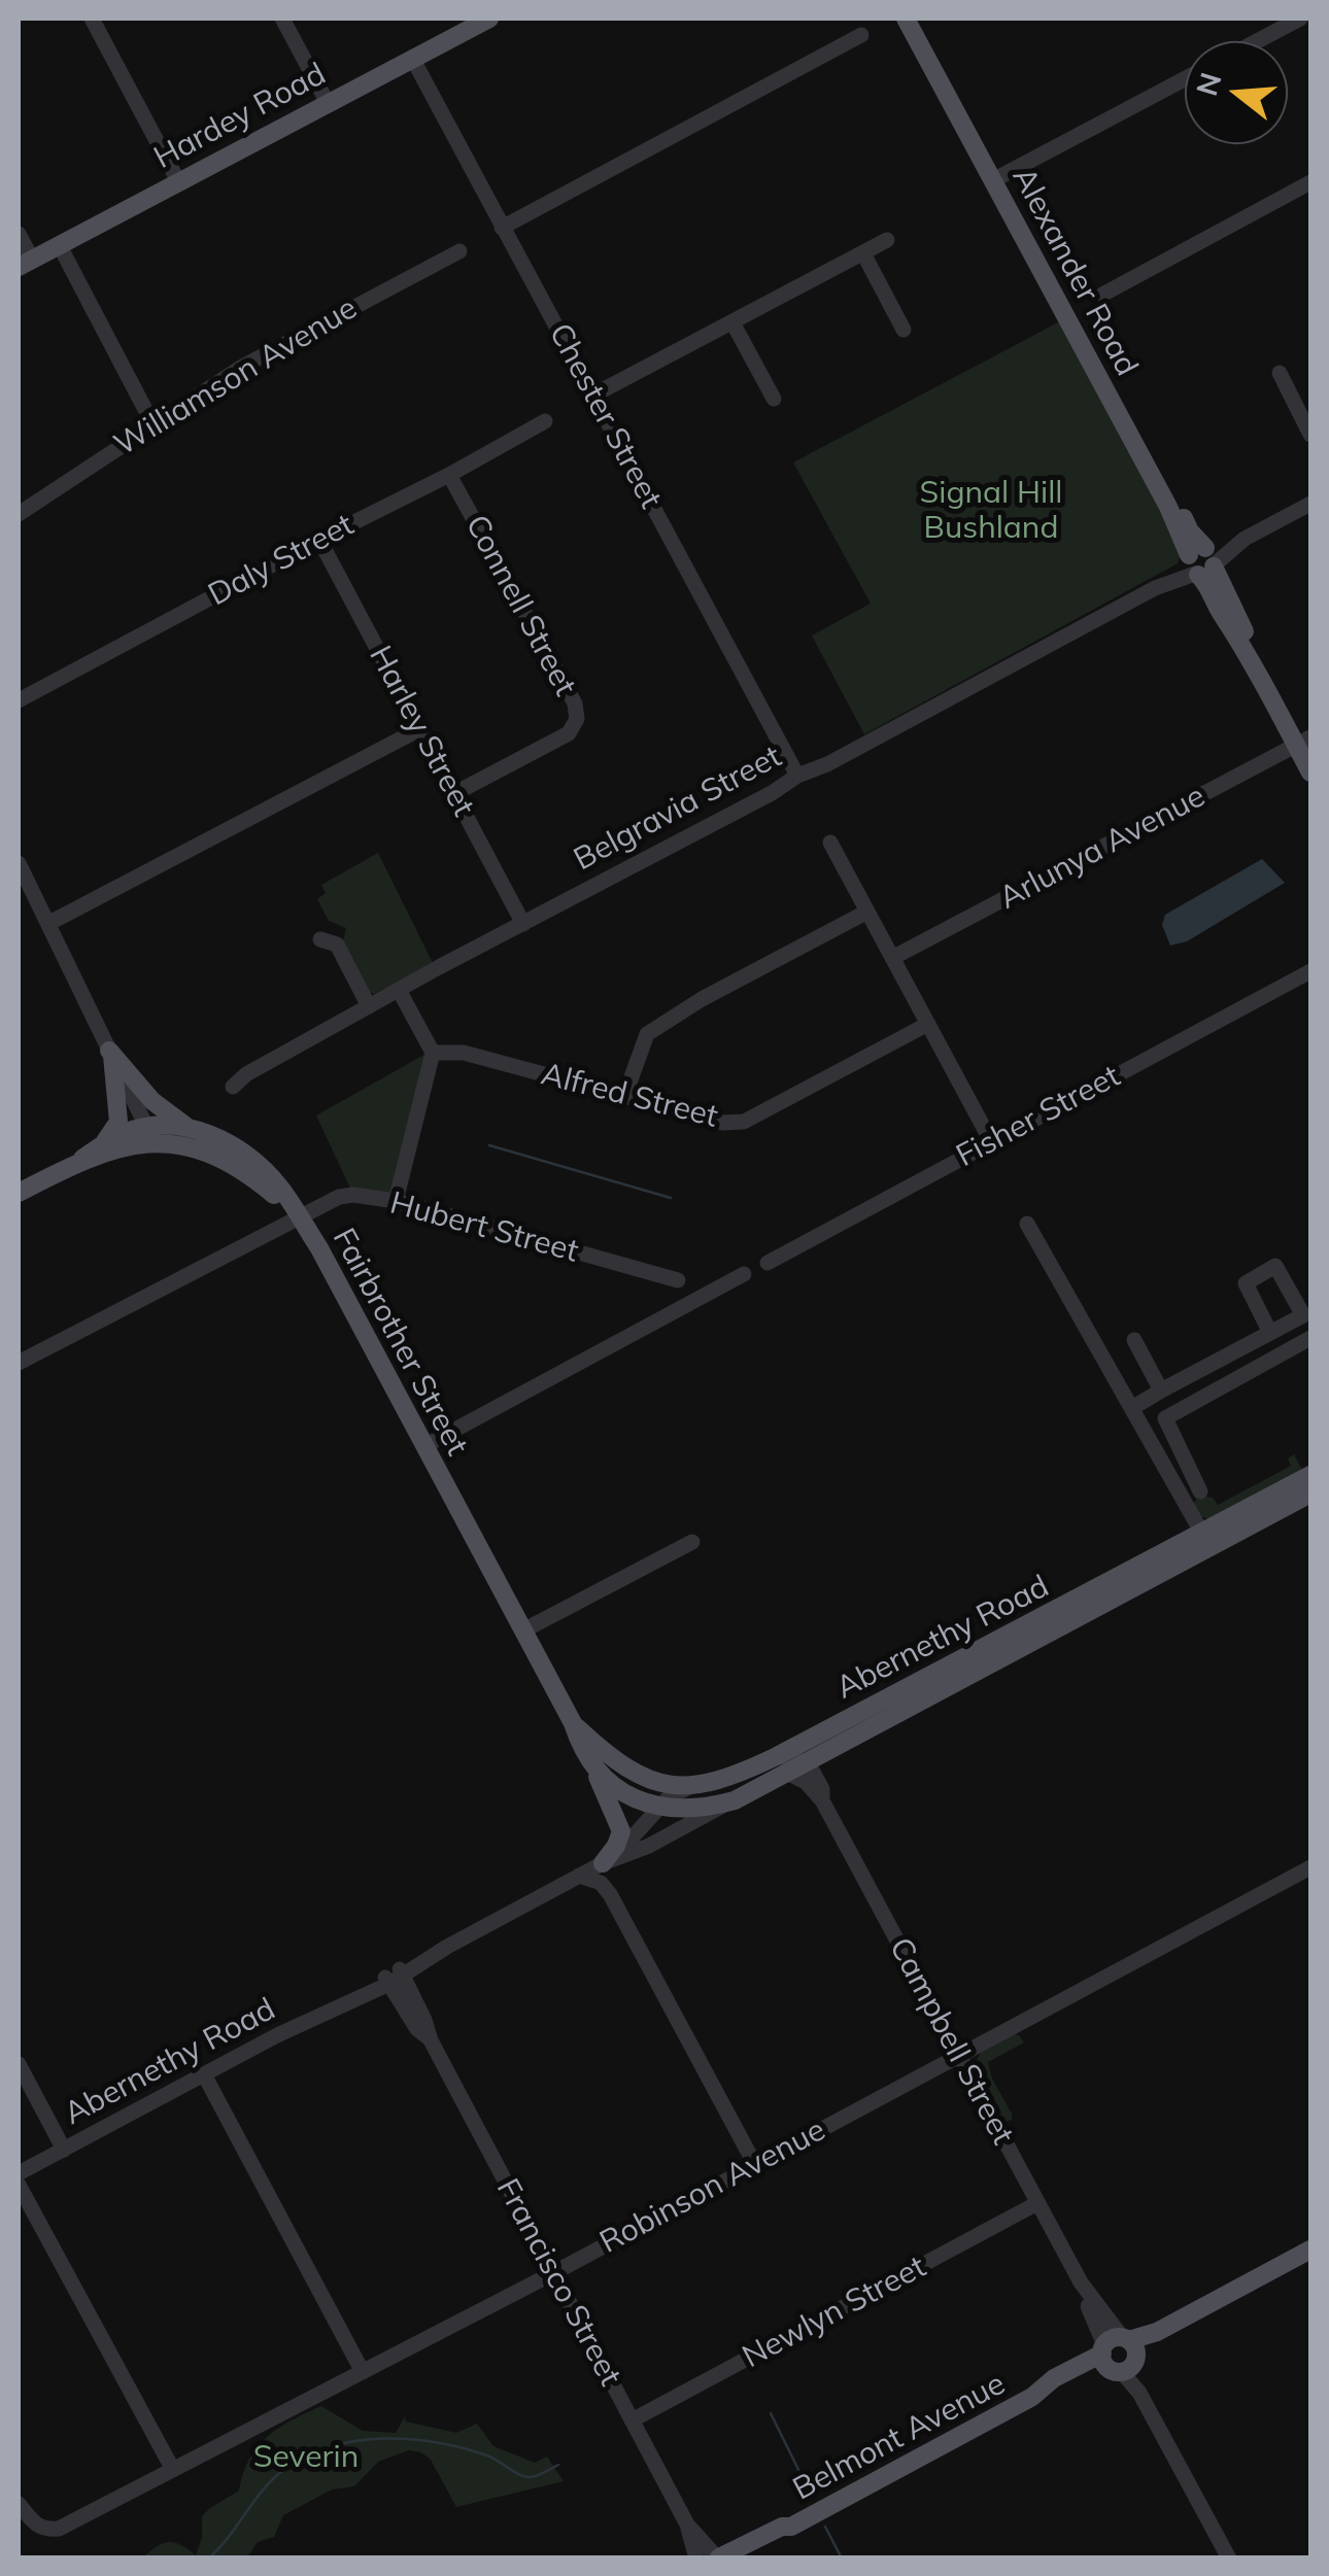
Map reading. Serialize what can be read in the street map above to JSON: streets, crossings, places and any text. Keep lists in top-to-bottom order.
{
  "streets": {
    "main road": [
      "Hardey Road",
      "Alexander Road",
      "Fairbrother Street",
      "Abernethy Road",
      "Belmont Avenue"
    ],
    "street": [
      "Williamson Avenue",
      "Chester Street",
      "Daly Street",
      "Connell Street",
      "Harley Street",
      "Belgravia Street",
      "Arlunya Avenue",
      "Alfred Street",
      "Fisher Street",
      "Hubert Street",
      "Campbell Street",
      "Robinson Avenue",
      "Francisco Street",
      "Newlyn Street"
    ]
  },
  "crossings": [
    ["Hardey Road", "Chester Street"],
    ["Alexander Road", "Belgravia Street"],
    ["Alexander Road", "Arlunya Avenue"],
    ["Chester Street", "Belgravia Street"],
    ["Daly Street", "Connell Street"],
    ["Daly Street", "Harley Street"],
    ["Connell Street", "Harley Street"],
    ["Harley Street", "Belgravia Street"],
    ["Hubert Street", "Fairbrother Street"],
    ["Fairbrother Street", "Abernethy Road"],
    ["Abernethy Road", "Campbell Street"],
    ["Abernethy Road", "Francisco Street"],
    ["Campbell Street", "Robinson Avenue"],
    ["Campbell Street", "Newlyn Street"],
    ["Campbell Street", "Belmont Avenue"],
    ["Robinson Avenue", "Francisco Street"],
    ["Francisco Street", "Newlyn Street"],
    ["Francisco Street", "Belmont Avenue"]
  ],
  "parks": ["Signal Hill Bushland", "Severin"],
  "north": "left"
}
